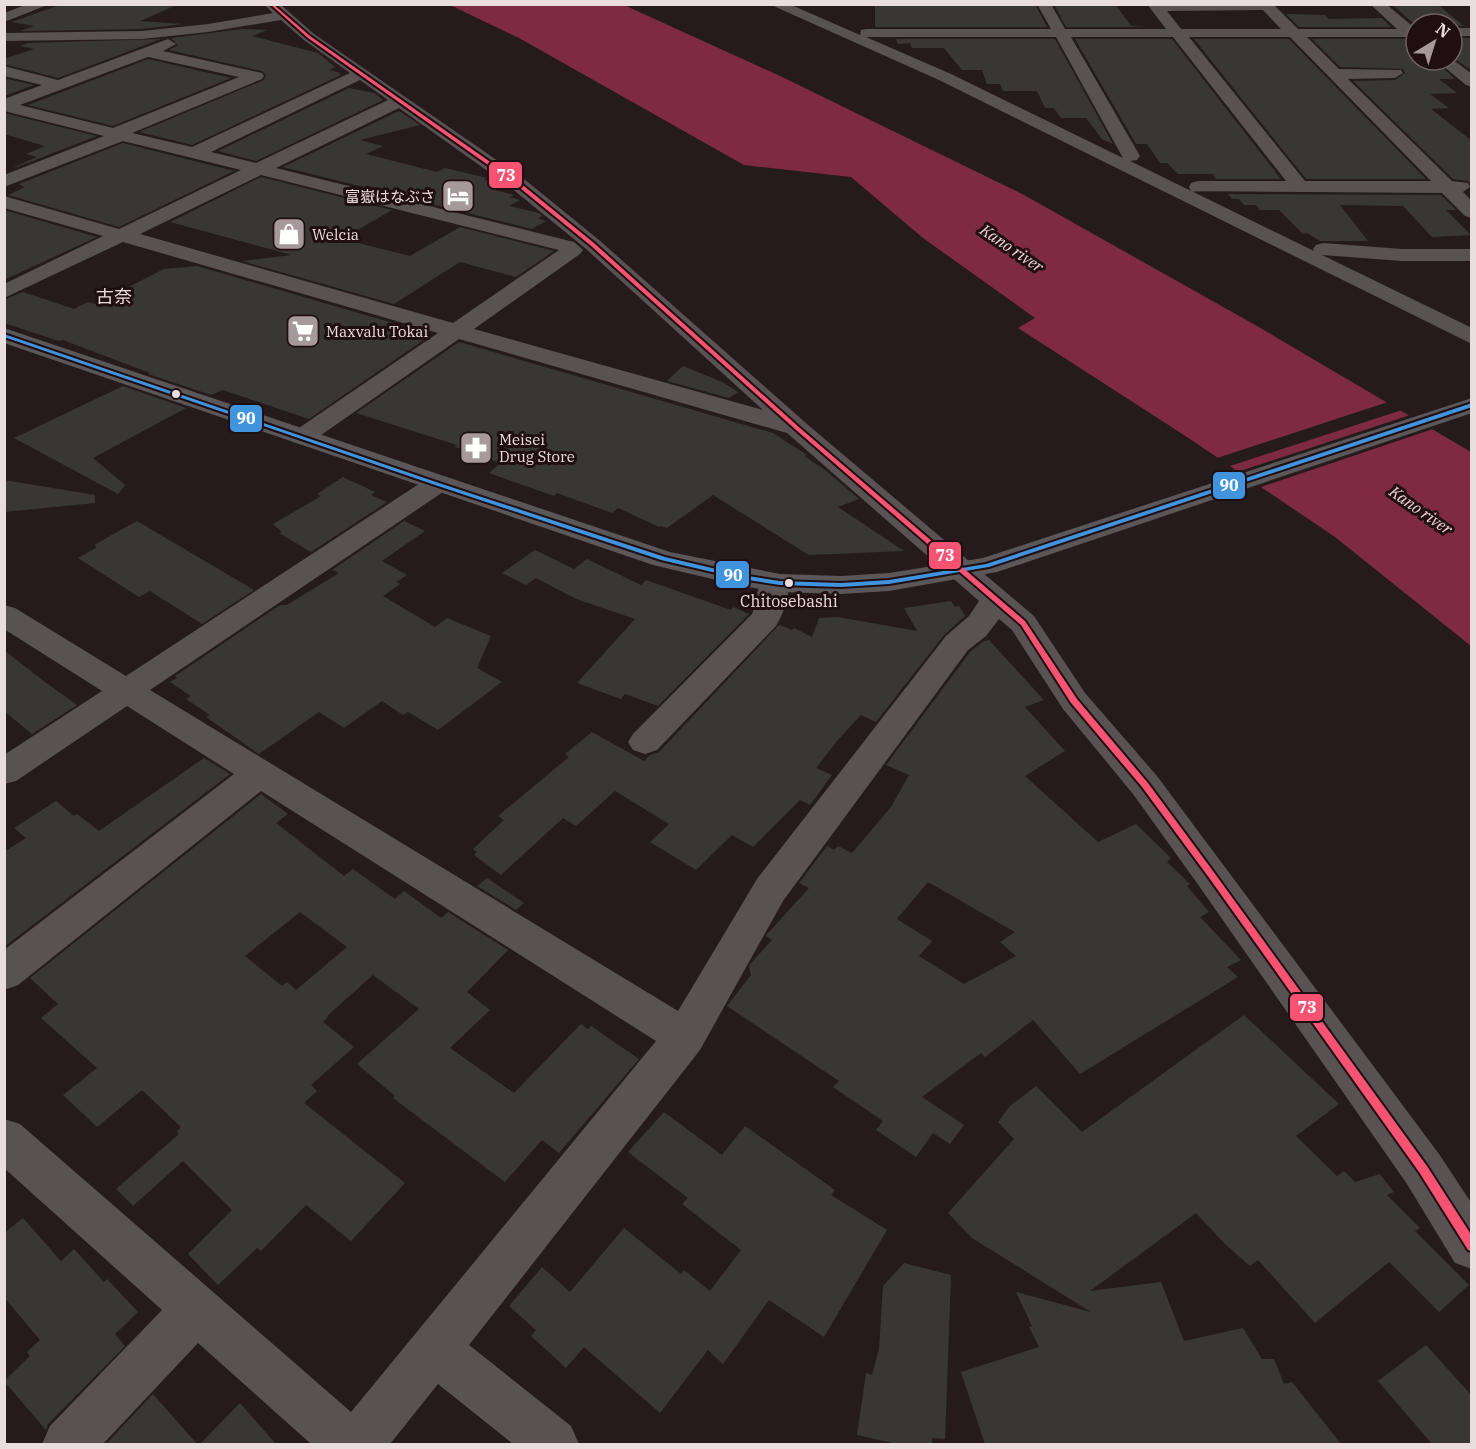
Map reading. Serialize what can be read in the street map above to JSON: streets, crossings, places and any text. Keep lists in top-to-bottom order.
{
  "districts": ["古奈"],
  "water": ["Kano river"],
  "places": {
    "hotel": ["富嶽はなぶさ"],
    "shop": ["Welcia"],
    "supermarket": ["Maxvalu Tokai"],
    "pharmacy": ["Meisei Drug Store"],
    "other": ["Chitosebashi"]
  },
  "lines": ["transit line 73", "transit line 90"],
  "north": "top right"
}
